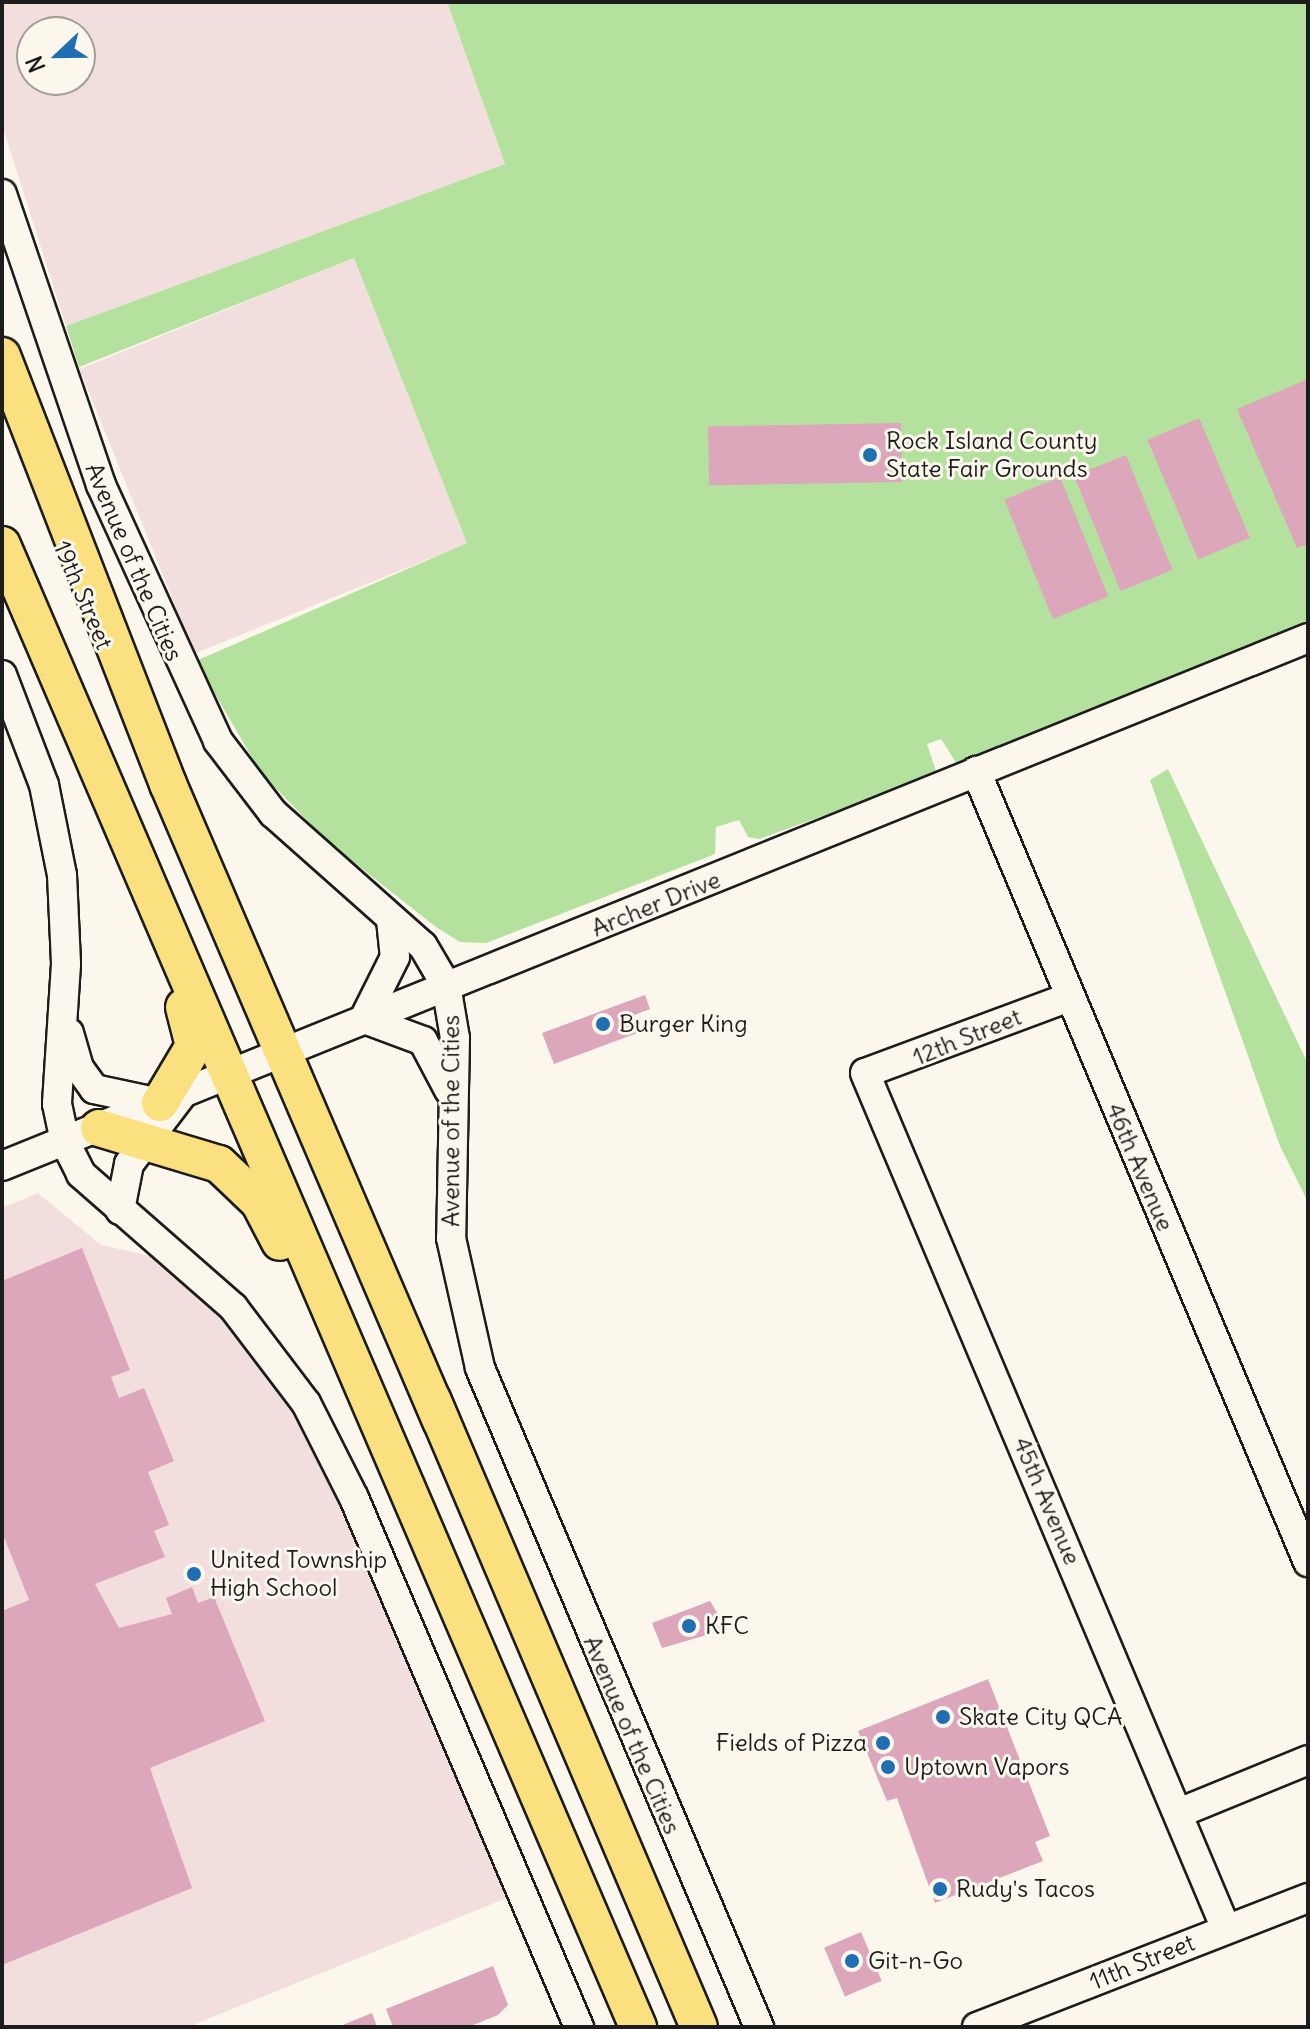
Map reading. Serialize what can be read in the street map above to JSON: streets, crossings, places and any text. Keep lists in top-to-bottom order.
{
  "streets": {
    "main road": ["Avenue of the Cities", "19th Street"],
    "street": [
      "Archer Drive",
      "12th Street",
      "46th Avenue",
      "45th Avenue",
      "11th Street"
    ]
  },
  "crossings": [
    ["Avenue of the Cities", "19th Street"],
    ["Avenue of the Cities", "Archer Drive"],
    ["Archer Drive", "46th Avenue"],
    ["12th Street", "46th Avenue"],
    ["12th Street", "45th Avenue"],
    ["45th Avenue", "11th Street"]
  ],
  "places": [
    "Rock Island County State Fair Grounds",
    "Burger King",
    "United Township High School",
    "KFC",
    "Skate City QCA",
    "Fields of Pizza",
    "Uptown Vapors",
    "Rudy's Tacos",
    "Git-n-Go"
  ],
  "north": "left"
}
